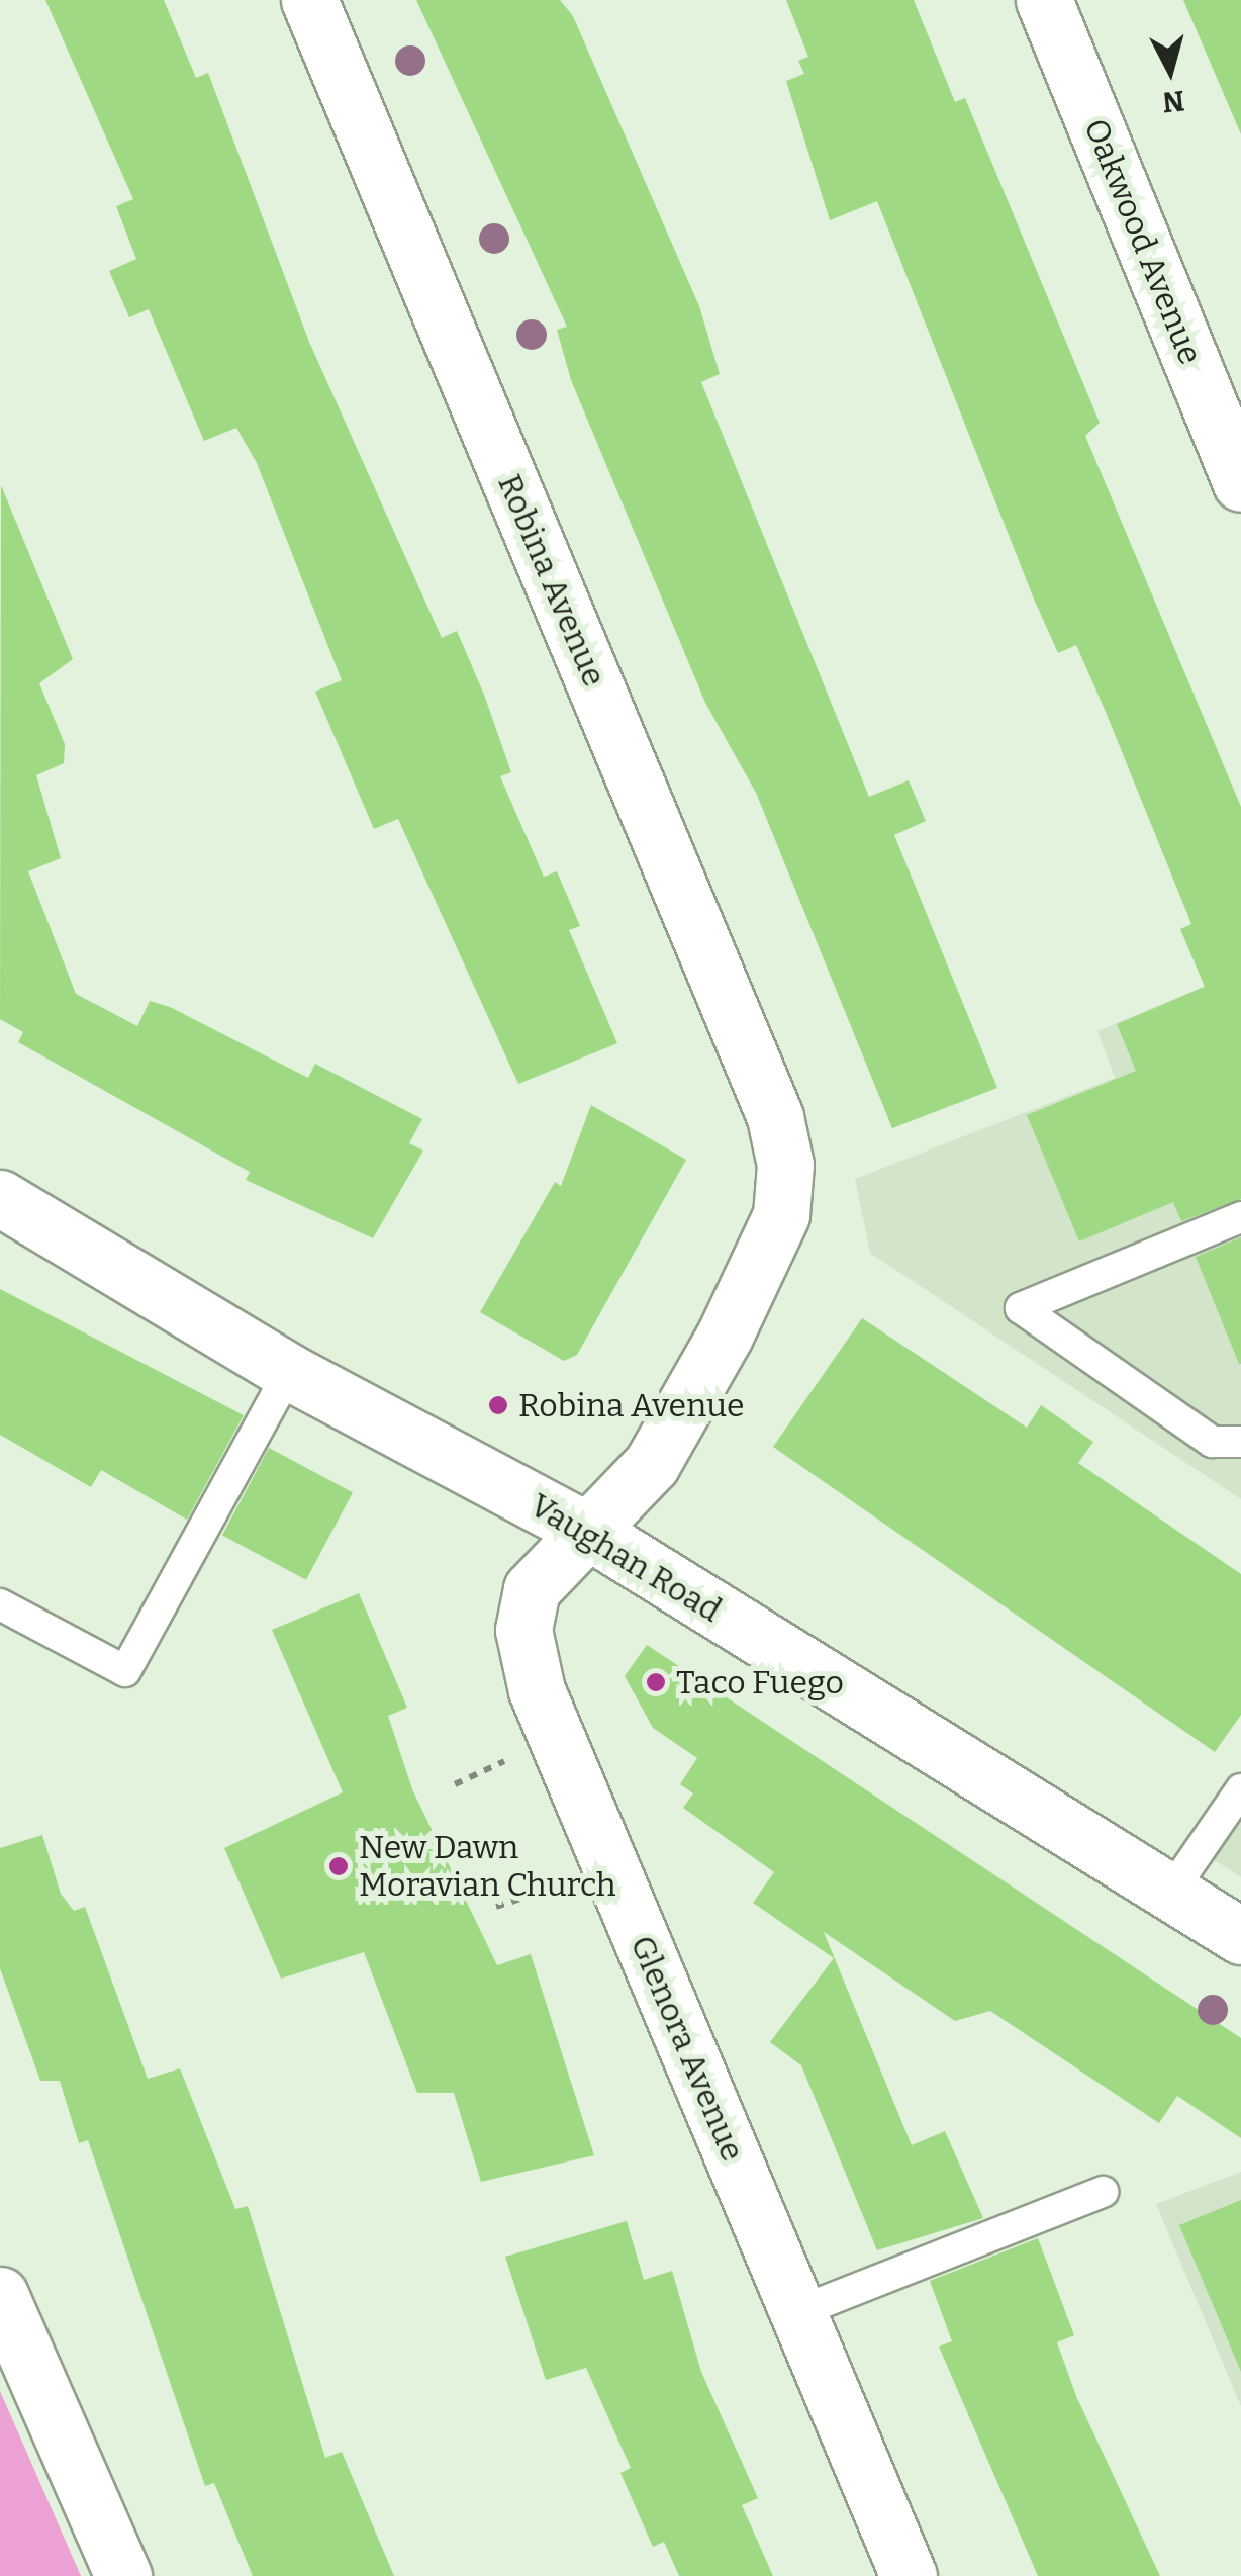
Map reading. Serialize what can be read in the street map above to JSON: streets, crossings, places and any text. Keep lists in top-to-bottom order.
{
  "streets": {
    "street": [
      "Oakwood Avenue",
      "Robina Avenue",
      "Vaughan Road",
      "Glenora Avenue"
    ]
  },
  "crossings": [
    ["Robina Avenue", "Vaughan Road"],
    ["Robina Avenue", "Glenora Avenue"],
    ["Vaughan Road", "Glenora Avenue"]
  ],
  "places": ["Robina Avenue", "Taco Fuego", "New Dawn Moravian Church"],
  "north": "bottom"
}
